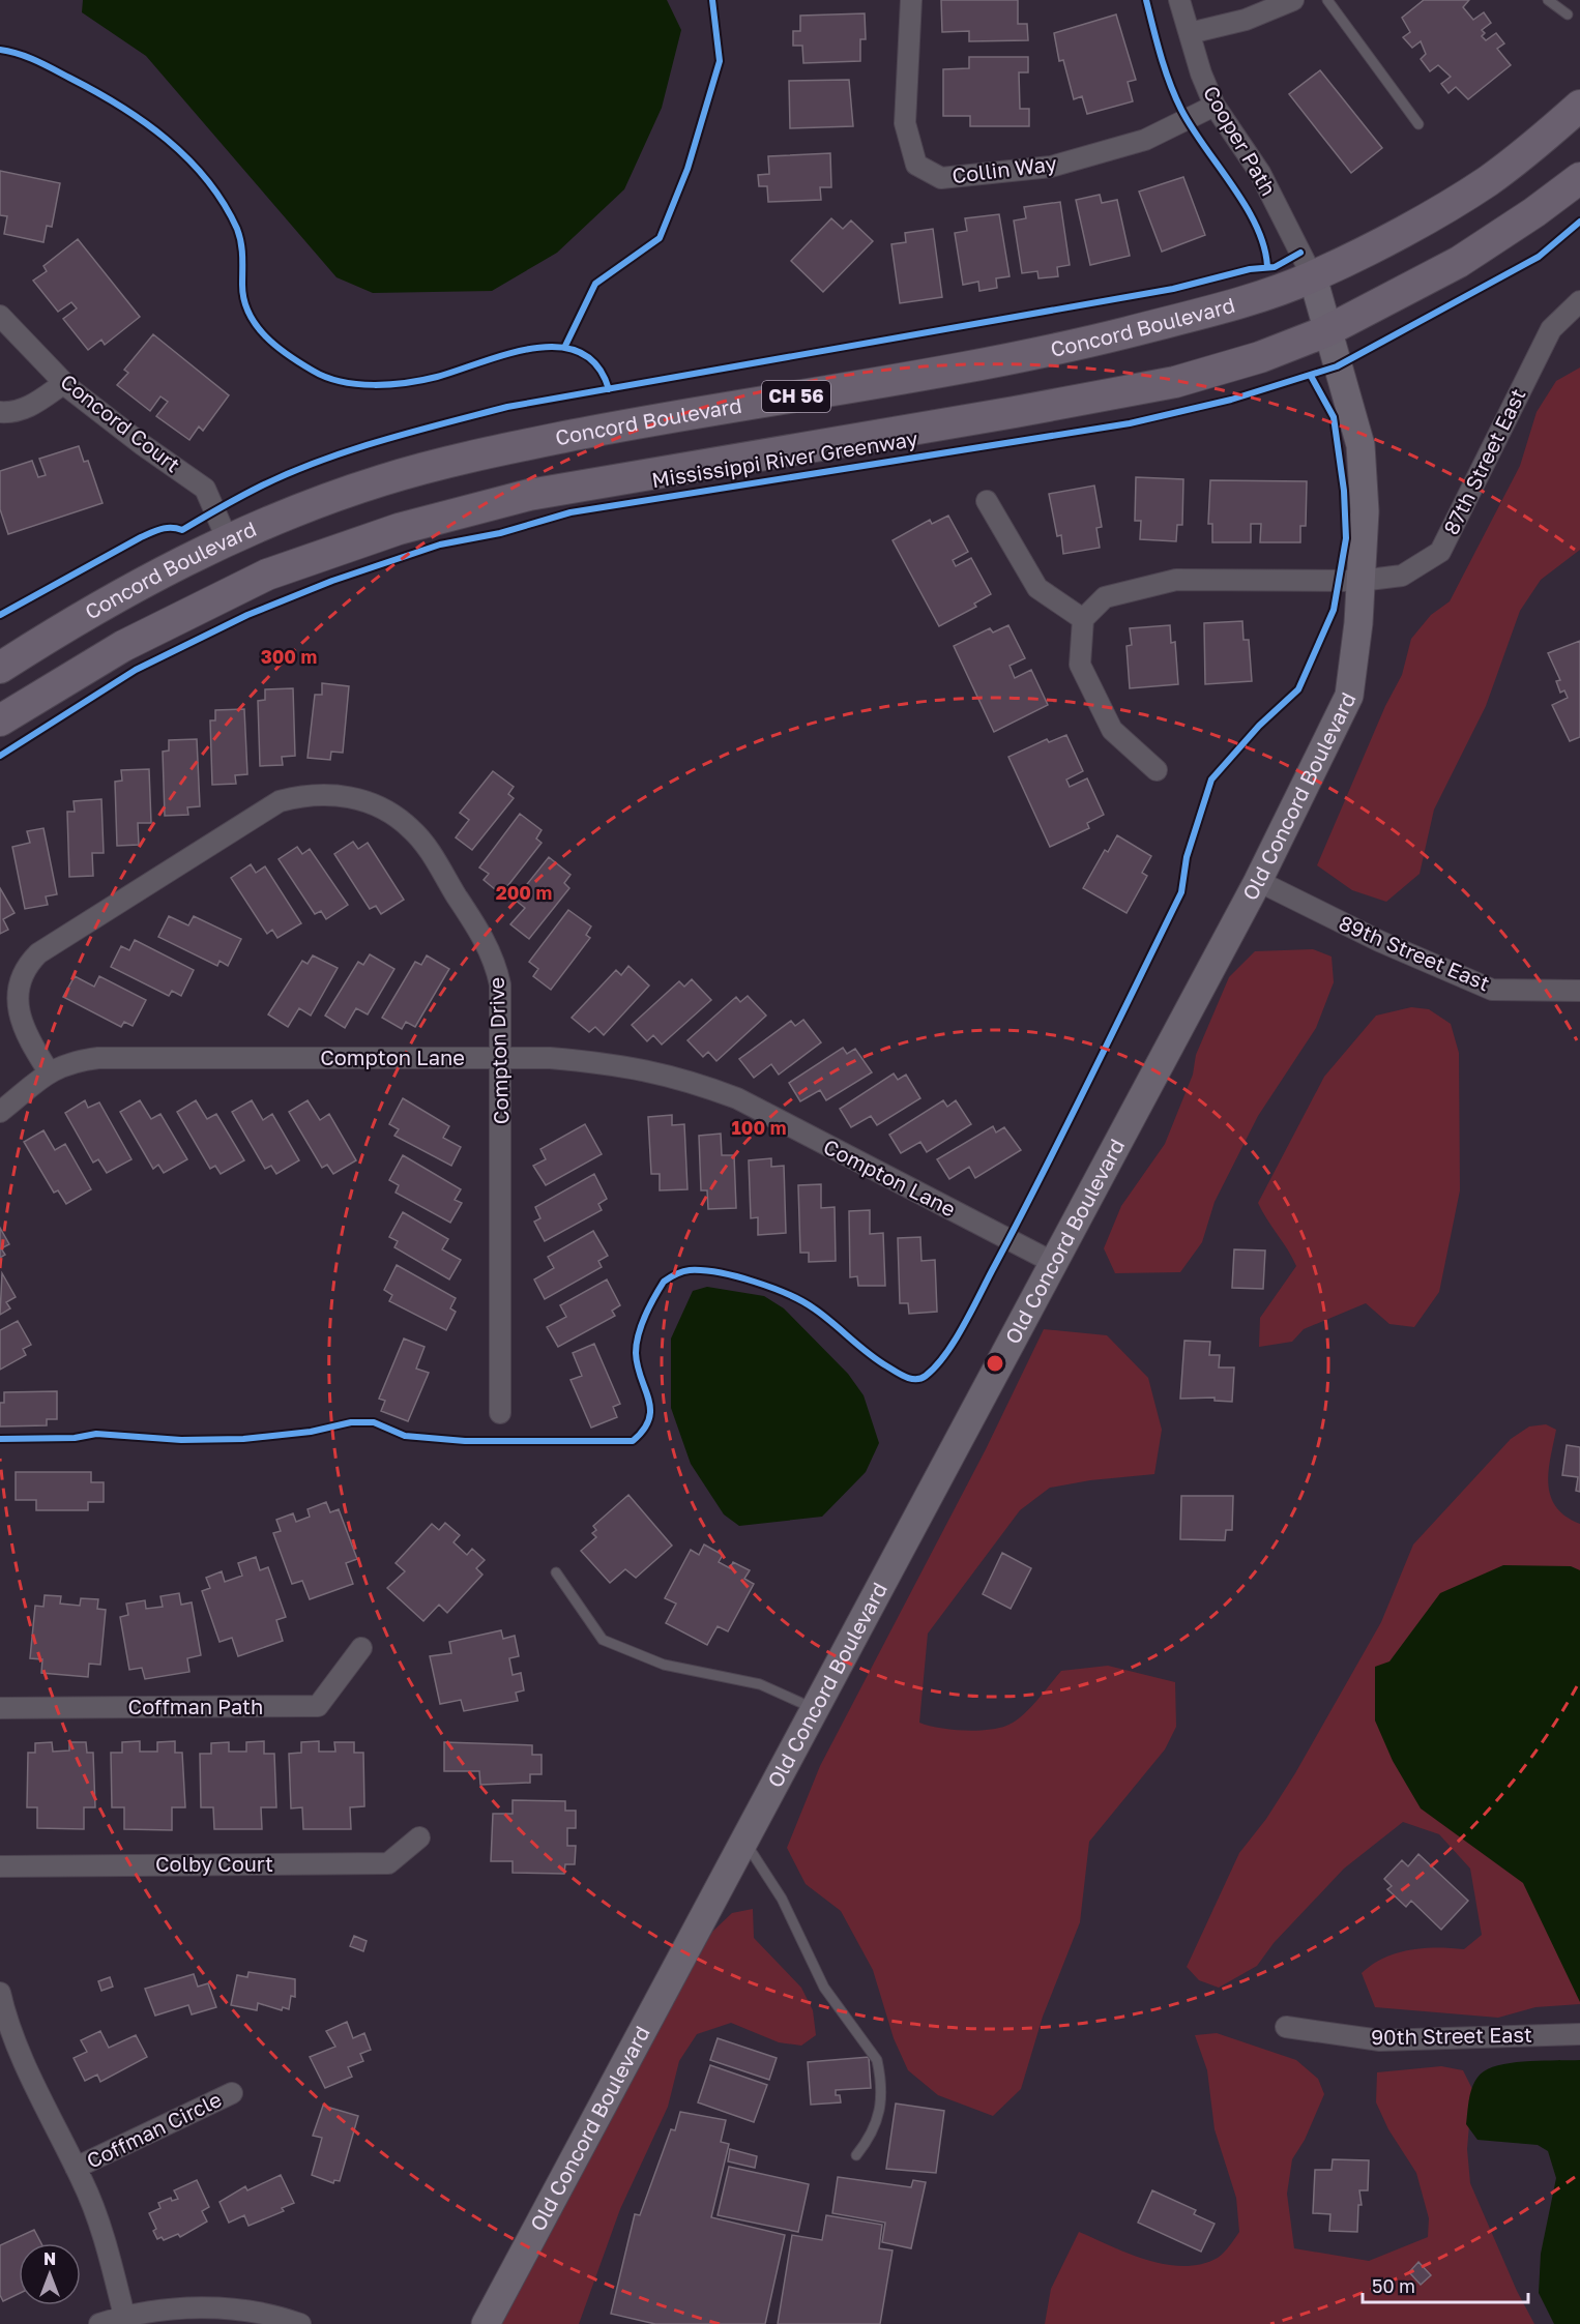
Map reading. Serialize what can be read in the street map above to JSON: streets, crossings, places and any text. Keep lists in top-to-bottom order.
{
  "streets": {
    "main road": ["Concord Boulevard", "CH 56"],
    "street": [
      "Cooper Path",
      "Collin Way",
      "Concord Court",
      "87th Street East",
      "Old Concord Boulevard",
      "89th Street East",
      "Compton Drive",
      "Compton Lane",
      "Coffman Path",
      "Colby Court",
      "90th Street East",
      "Coffman Circle"
    ],
    "cycle path": ["Mississippi River Greenway"]
  },
  "crossings": [
    ["Cooper Path", "Collin Way"],
    ["Cooper Path", "Concord Boulevard"],
    ["Cooper Path", "Old Concord Boulevard"],
    ["Concord Boulevard", "Concord Court"],
    ["Concord Boulevard", "Old Concord Boulevard"],
    ["CH 56", "Old Concord Boulevard"],
    ["87th Street East", "Old Concord Boulevard"],
    ["Old Concord Boulevard", "89th Street East"],
    ["Old Concord Boulevard", "Compton Lane"],
    ["Compton Drive", "Compton Lane"]
  ],
  "scale_bar": "50 m",
  "north": "top",
  "rings": ["300 m", "200 m", "100 m"]
}
